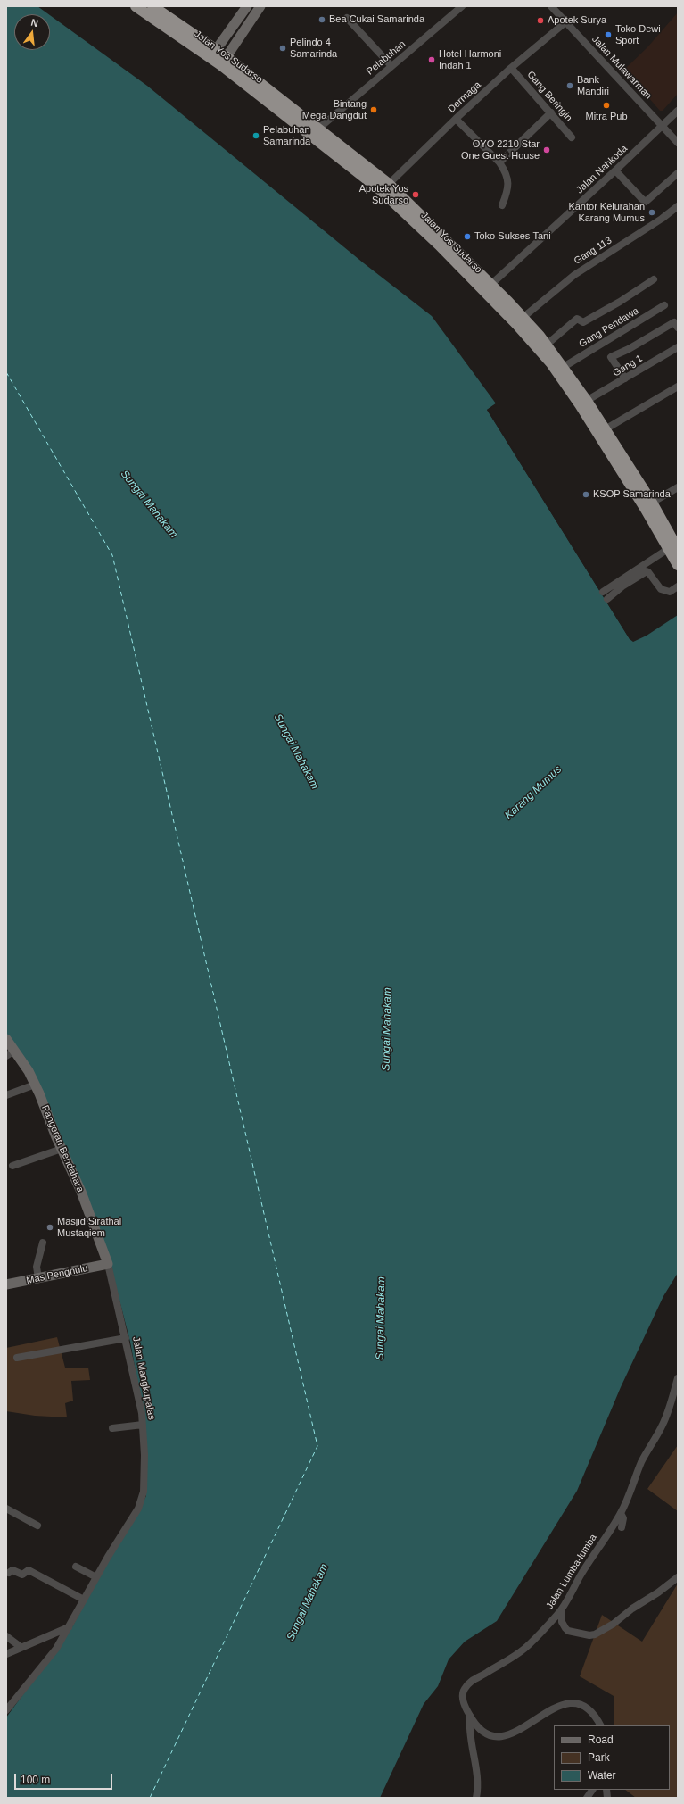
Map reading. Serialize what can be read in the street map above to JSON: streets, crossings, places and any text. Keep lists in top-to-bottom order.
{
  "streets": {
    "highway": ["Jalan Yos Sudarso"],
    "street": [
      "Pelabuhan",
      "Jalan Mulawarman",
      "Gang Beringin",
      "Dermaga",
      "Jalan Nahkoda",
      "Gang 113",
      "Gang Pendawa",
      "Gang 1",
      "Pangeran Bendahara",
      "Mas Penghulu",
      "Jalan Mangkupalas",
      "Jalan Lumba-lumba"
    ]
  },
  "crossings": [
    ["Jalan Yos Sudarso", "Pelabuhan"],
    ["Jalan Yos Sudarso", "Dermaga"],
    ["Jalan Yos Sudarso", "Jalan Nahkoda"],
    ["Jalan Yos Sudarso", "Gang 113"],
    ["Jalan Yos Sudarso", "Gang Pendawa"],
    ["Jalan Yos Sudarso", "Gang 1"],
    ["Jalan Mulawarman", "Dermaga"],
    ["Jalan Mulawarman", "Jalan Nahkoda"],
    ["Gang Beringin", "Dermaga"],
    ["Pangeran Bendahara", "Mas Penghulu"],
    ["Pangeran Bendahara", "Jalan Mangkupalas"],
    ["Mas Penghulu", "Jalan Mangkupalas"]
  ],
  "water": ["Sungai Mahakam", "Karang Mumus"],
  "places": [
    "Bea Cukai Samarinda",
    "Apotek Surya",
    "Toko Dewi Sport",
    "Pelindo 4 Samarinda",
    "Hotel Harmoni Indah 1",
    "Bank Mandiri",
    "Mitra Pub",
    "Bintang Mega Dangdut",
    "Pelabuhan Samarinda",
    "OYO 2210 Star One Guest House",
    "Apotek Yos Sudarso",
    "Kantor Kelurahan Karang Mumus",
    "Toko Sukses Tani",
    "KSOP Samarinda",
    "Masjid Sirathal Mustaqiem"
  ],
  "legend": ["Road", "Park", "Water"],
  "scale_bar": "100 m",
  "north": "top"
}
